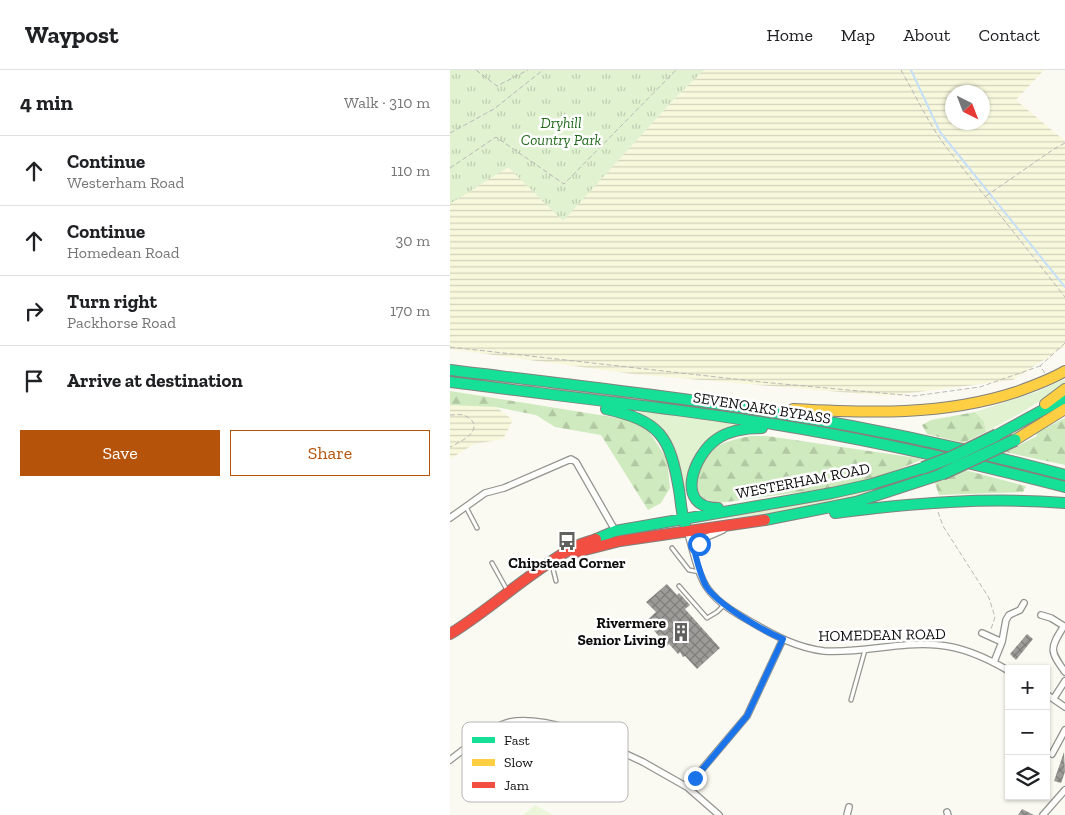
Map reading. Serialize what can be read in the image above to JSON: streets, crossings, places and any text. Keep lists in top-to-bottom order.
{
  "streets": {
    "main road": ["SEVENOAKS BYPASS", "WESTERHAM ROAD"],
    "street": ["HOMEDEAN ROAD"]
  },
  "parks": ["Dryhill Country Park"],
  "places": {
    "bus stop": ["Chipstead Corner"],
    "building": ["Rivermere Senior Living"]
  },
  "legend": ["Fast", "Slow", "Jam"],
  "north": "bottom right",
  "page": {
    "header": "Waypost",
    "nav": [
      "Home",
      "Map",
      "About",
      "Contact"
    ],
    "heading": ["4 min", "Walk · 310 m"],
    "list": [
      ["Continue", "Westerham Road", "110 m"],
      ["Continue", "Homedean Road", "30 m"],
      ["Turn right", "Packhorse Road", "170 m"],
      "Arrive at destination"
    ],
    "buttons": ["Save", "Share"],
    "map_buttons": ["+", "−"]
  }
}
